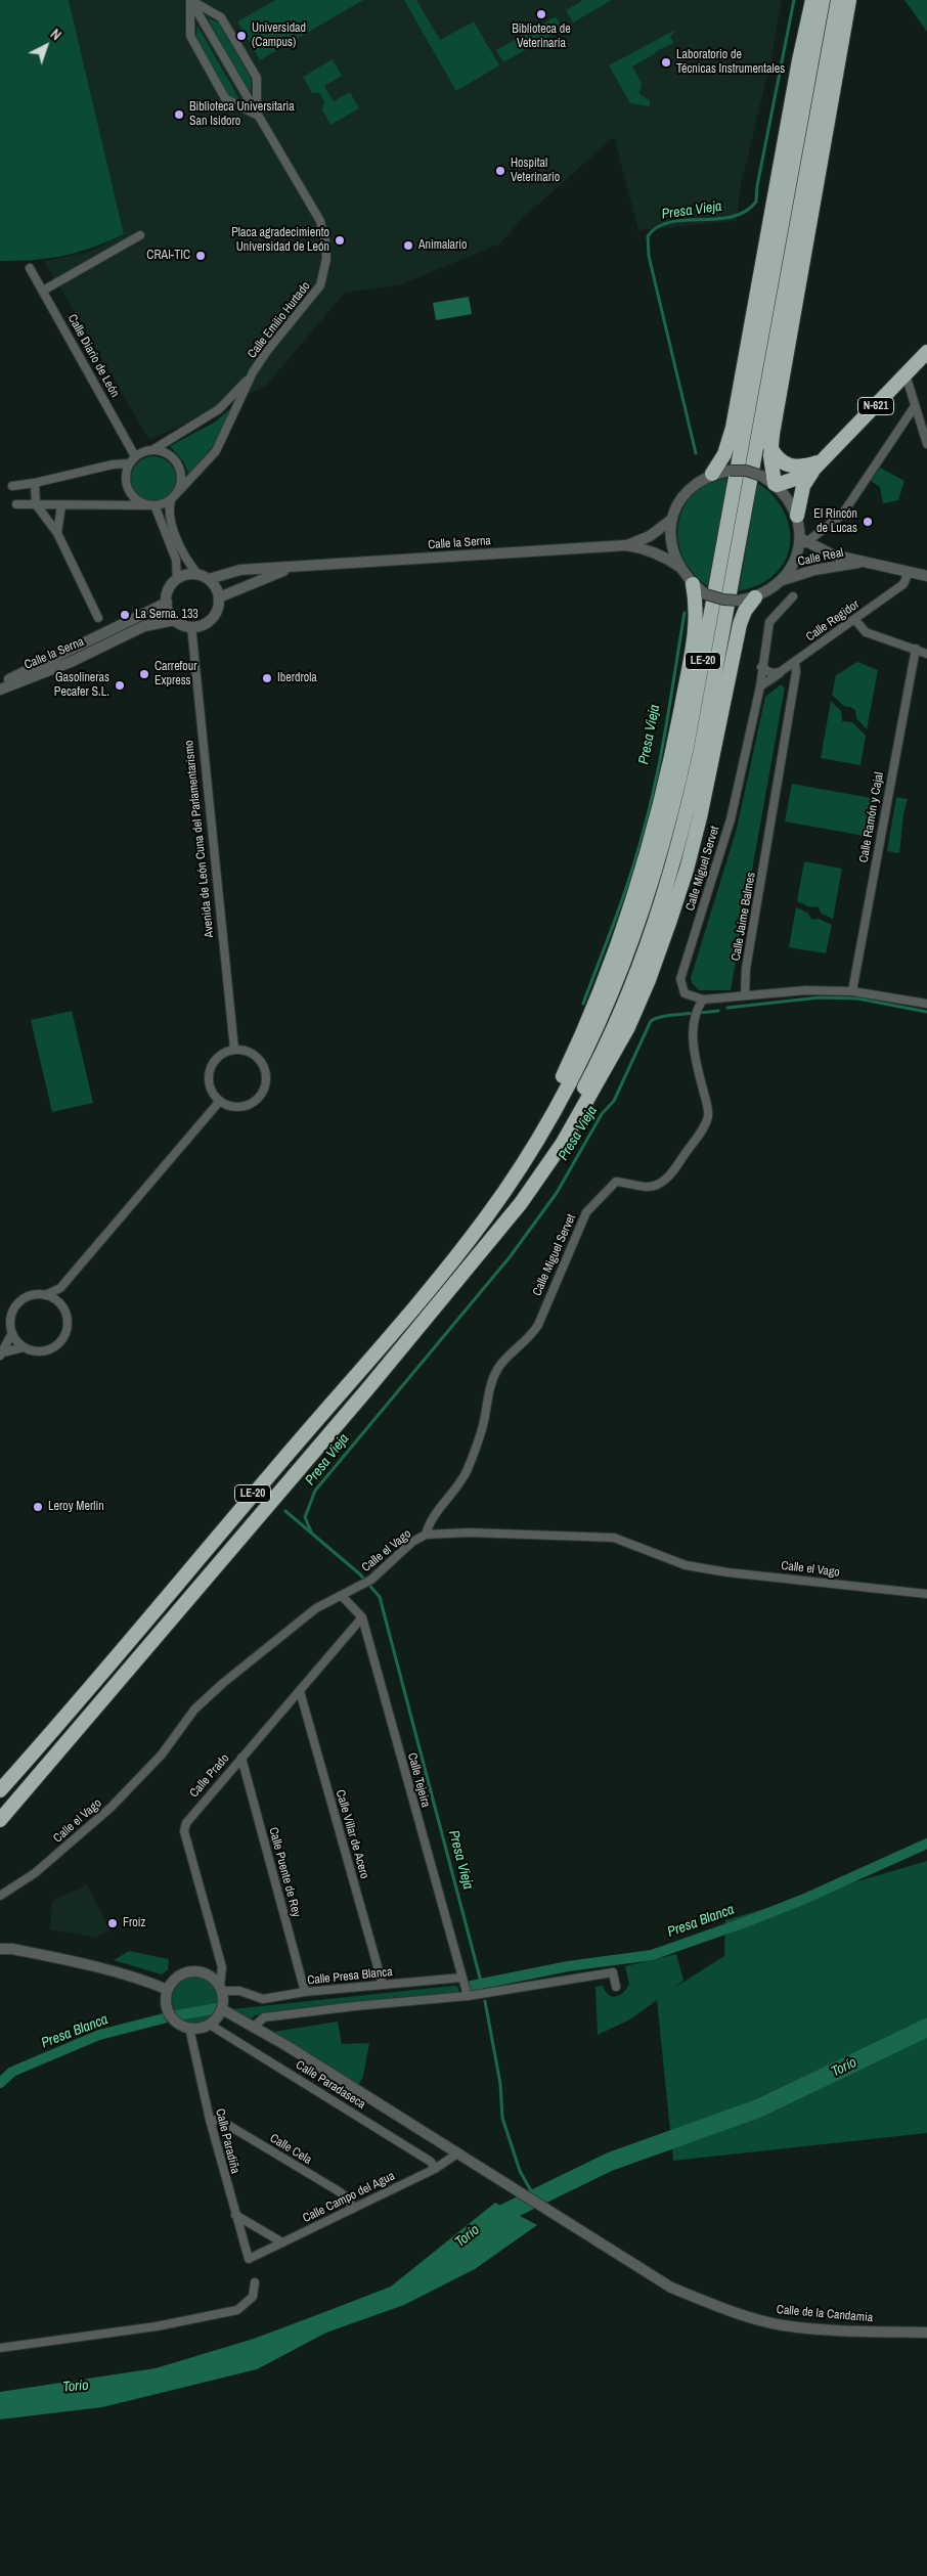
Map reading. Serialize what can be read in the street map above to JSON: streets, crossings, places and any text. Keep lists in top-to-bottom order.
{
  "streets": {
    "highway": ["N-621", "LE-20"],
    "street": [
      "Calle Emilio Hurtado",
      "Calle Diario de León",
      "Calle la Serna",
      "Calle Real",
      "Calle Regidor",
      "Calle Ramón y Cajal",
      "Avenida de León Cuna del Parlamentarismo",
      "Calle Miguel Servet",
      "Calle Jaime Balmes",
      "Calle el Vago",
      "Calle Prado",
      "Calle Tejeira",
      "Calle Villar de Acero",
      "Calle Puente de Rey",
      "Calle Presa Blanca",
      "Calle Paradaseca",
      "Calle Paradiña",
      "Calle Cela",
      "Calle Campo del Agua",
      "Calle de la Candamia"
    ]
  },
  "crossings": [
    ["Calle Emilio Hurtado", "Calle Diario de León"],
    ["N-621", "Calle la Serna"],
    ["N-621", "Calle Real"],
    ["Calle la Serna", "Calle Real"],
    ["Calle la Serna", "Avenida de León Cuna del Parlamentarismo"],
    ["Calle Real", "Calle Regidor"],
    ["Calle Regidor", "Calle Jaime Balmes"],
    ["Calle Miguel Servet", "Calle el Vago"],
    ["Calle el Vago", "Calle Tejeira"],
    ["Calle Prado", "Calle Tejeira"],
    ["Calle Prado", "Calle Villar de Acero"],
    ["Calle Prado", "Calle Puente de Rey"],
    ["Calle Prado", "Calle Presa Blanca"],
    ["Calle Prado", "Calle Paradaseca"],
    ["Calle Prado", "Calle Paradiña"],
    ["Calle Prado", "Calle de la Candamia"],
    ["Calle Tejeira", "Calle Presa Blanca"],
    ["Calle Villar de Acero", "Calle Presa Blanca"],
    ["Calle Puente de Rey", "Calle Presa Blanca"],
    ["Calle Presa Blanca", "Calle Paradaseca"],
    ["Calle Presa Blanca", "Calle Paradiña"],
    ["Calle Presa Blanca", "Calle de la Candamia"],
    ["Calle Paradaseca", "Calle Paradiña"],
    ["Calle Paradaseca", "Calle Campo del Agua"],
    ["Calle Paradaseca", "Calle de la Candamia"],
    ["Calle Paradiña", "Calle Cela"],
    ["Calle Paradiña", "Calle Campo del Agua"],
    ["Calle Paradiña", "Calle de la Candamia"],
    ["Calle Cela", "Calle Campo del Agua"],
    ["Calle Campo del Agua", "Calle de la Candamia"]
  ],
  "water": ["Presa Vieja", "Presa Blanca", "Torío"],
  "places": [
    "Biblioteca de Veterinaria",
    "Universidad (Campus)",
    "Laboratorio de Técnicas Instrumentales",
    "Biblioteca Universitaria San Isidoro",
    "Hospital Veterinario",
    "Placa agradecimiento Universidad de León",
    "Animalario",
    "CRAI-TIC",
    "El Rincón de Lucas",
    "La Serna. 133",
    "Carrefour Express",
    "Iberdrola",
    "Gasolineras Pecafer S.L.",
    "Leroy Merlin",
    "Froiz"
  ],
  "north": "top right"
}
